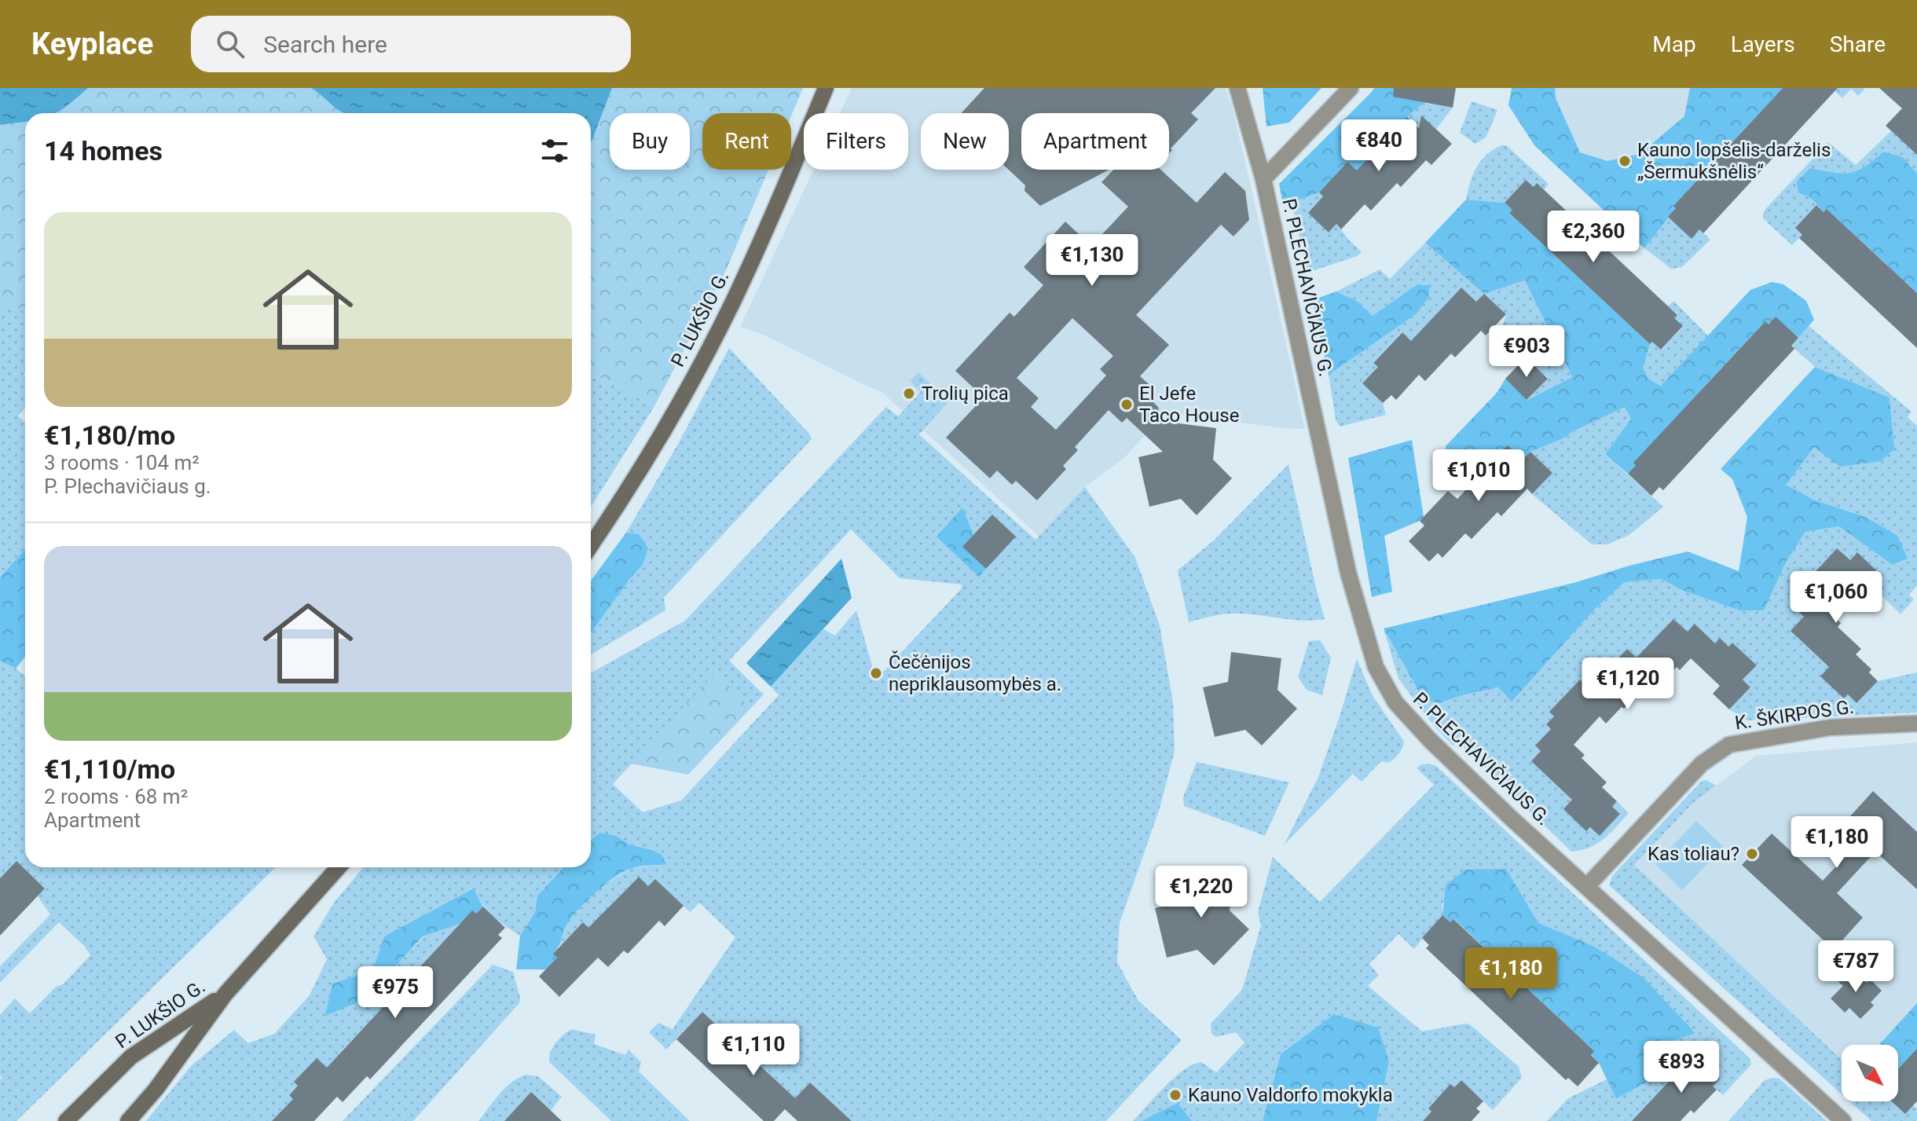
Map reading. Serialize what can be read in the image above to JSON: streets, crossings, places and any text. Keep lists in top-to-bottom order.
{
  "streets": {
    "main road": ["P. LUKŠIO G."],
    "street": ["P. PLECHAVIČIAUS G.", "K. ŠKIRPOS G."]
  },
  "crossings": [
    ["P. PLECHAVIČIAUS G.", "K. ŠKIRPOS G."]
  ],
  "places": [
    "Kauno lopšelis-darželis „Šermukšnėlis“",
    "Trolių pica",
    "El Jefe Taco House",
    "Čečėnijos nepriklausomybės a.",
    "Kas toliau?",
    "Kauno Valdorfo mokykla"
  ],
  "north": "bottom right",
  "page": {
    "header": "Keyplace",
    "search": "Search here",
    "nav": ["Map", "Layers", "Share"],
    "chip": [
      "Buy",
      "Rent",
      "Filters",
      "New",
      "Apartment"
    ],
    "heading": "14 homes",
    "price": [
      "€840",
      "€2,360",
      "€1,130",
      "€903",
      "€1,010",
      "€1,060",
      "€1,120",
      "€1,180",
      "€1,220",
      "€787",
      "€1,180",
      "€975",
      "€1,110",
      "€893"
    ],
    "list": [
      {
        "name": "€1,180/mo",
        "note": "3 rooms · 104 m² · P. Plechavičiaus g."
      },
      {
        "name": "€1,110/mo",
        "note": "2 rooms · 68 m² · Apartment"
      }
    ]
  }
}
